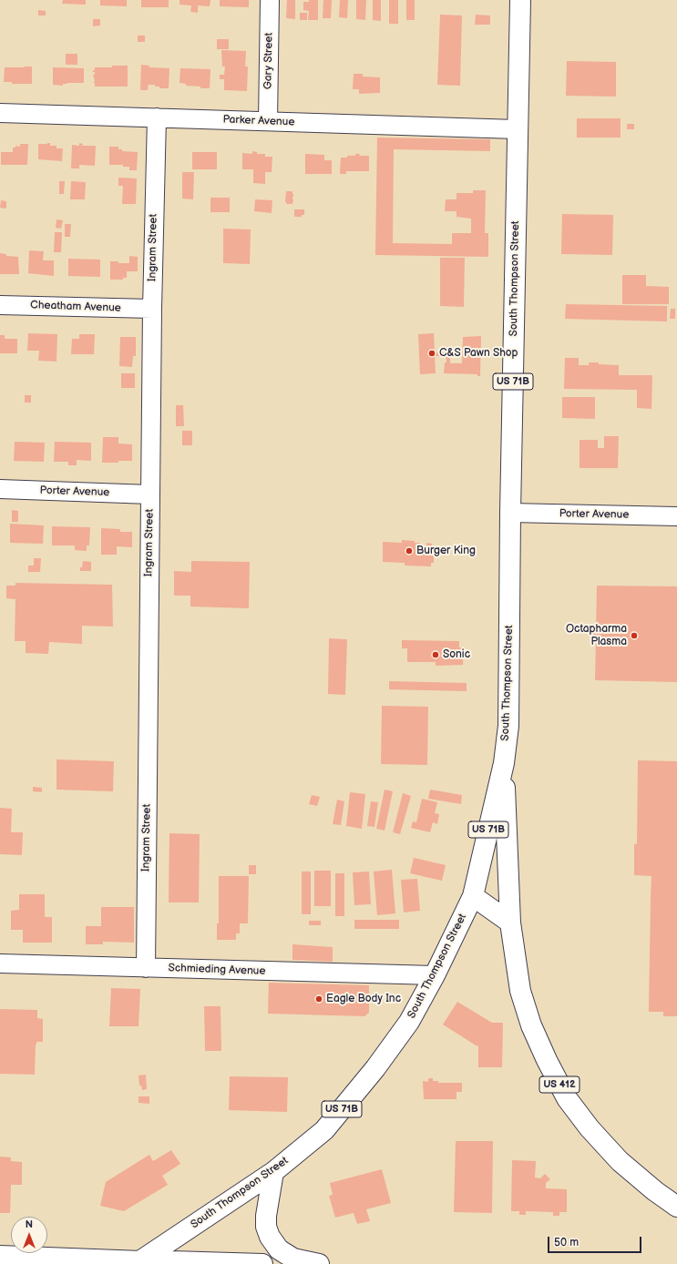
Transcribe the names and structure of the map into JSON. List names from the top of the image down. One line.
{"streets":{"highway":["South Thompson Street","US 71B","US 412"],"street":["Gary Street","Parker Avenue","Ingram Street","Cheatham Avenue","Porter Avenue","Schmieding Avenue"]},"crossings":[["Gary Street","Parker Avenue"],["Parker Avenue","Ingram Street"],["Parker Avenue","South Thompson Street"],["Ingram Street","Cheatham Avenue"],["Ingram Street","Porter Avenue"],["Ingram Street","Schmieding Avenue"],["South Thompson Street","Porter Avenue"],["South Thompson Street","Schmieding Avenue"],["South Thompson Street","US 412"]],"places":["C&S Pawn Shop","Burger King","Octapharma Plasma","Sonic","Eagle Body Inc"],"scale_bar":"50 m","north":"top"}
